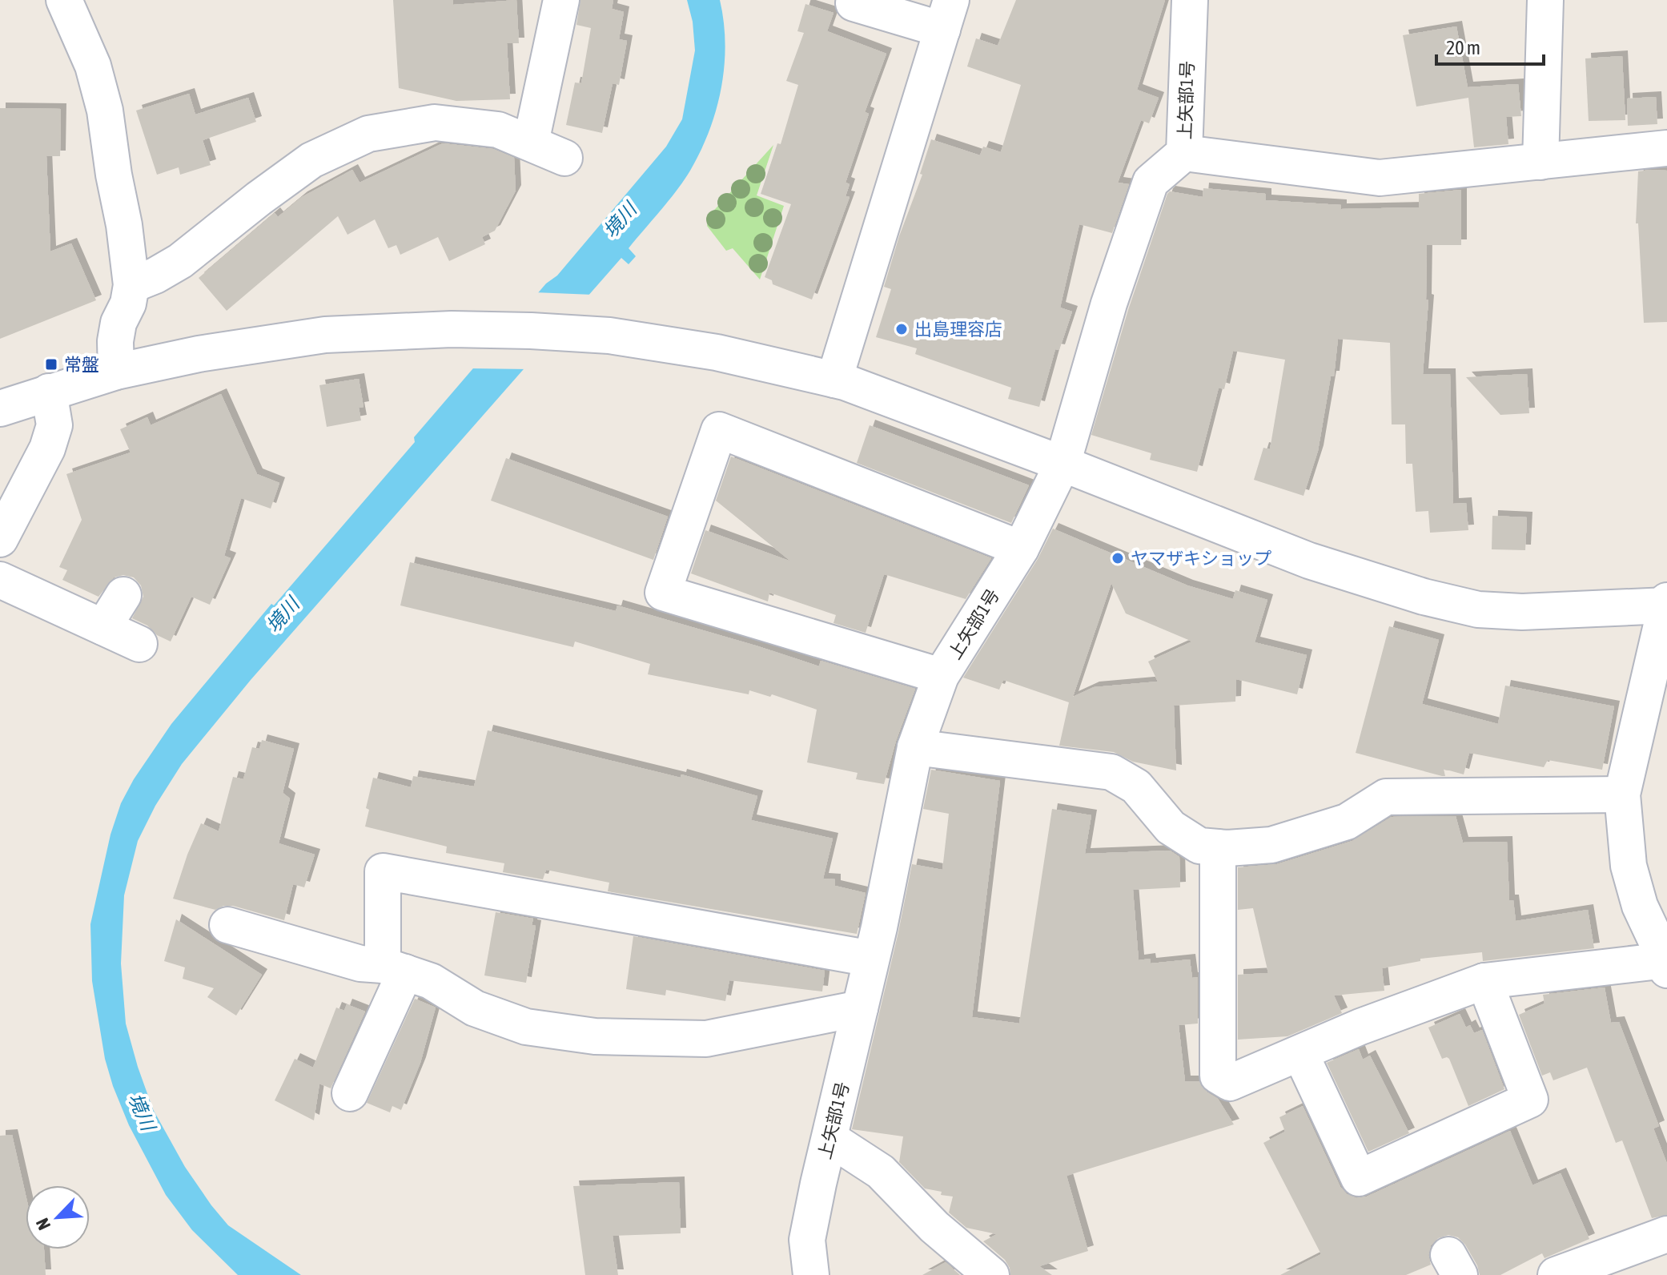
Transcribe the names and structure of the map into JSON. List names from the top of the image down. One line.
{"streets":{"street":["上矢部1号"]},"water":["境川"],"places":{"other":["出島理容店","ヤマザキショップ"],"transit":["常盤"]},"scale_bar":"20 m","north":"bottom left"}
